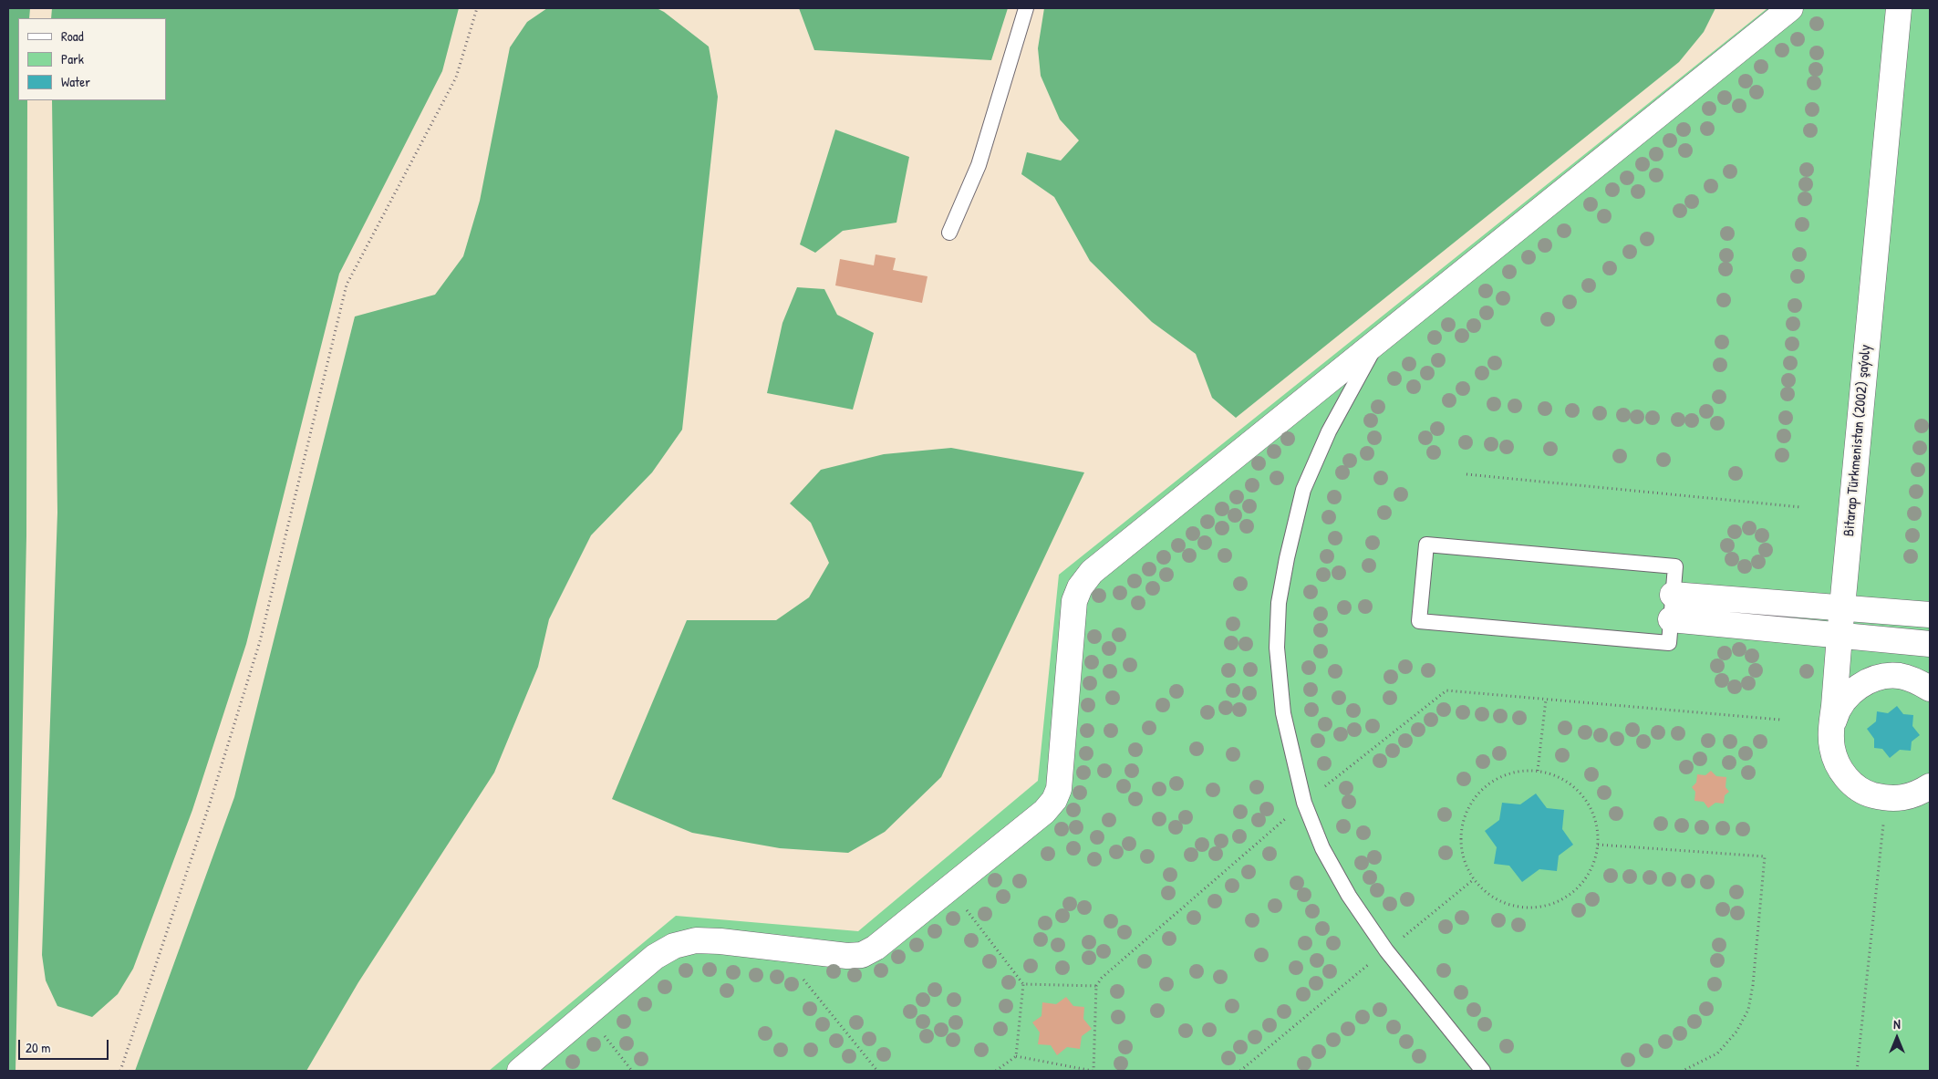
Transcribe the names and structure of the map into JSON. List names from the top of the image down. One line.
{"streets":{"street":["Bitarap Türkmenistan (2002) şaýoly"]},"legend":["Road","Park","Water"],"scale_bar":"20 m","north":"top"}
